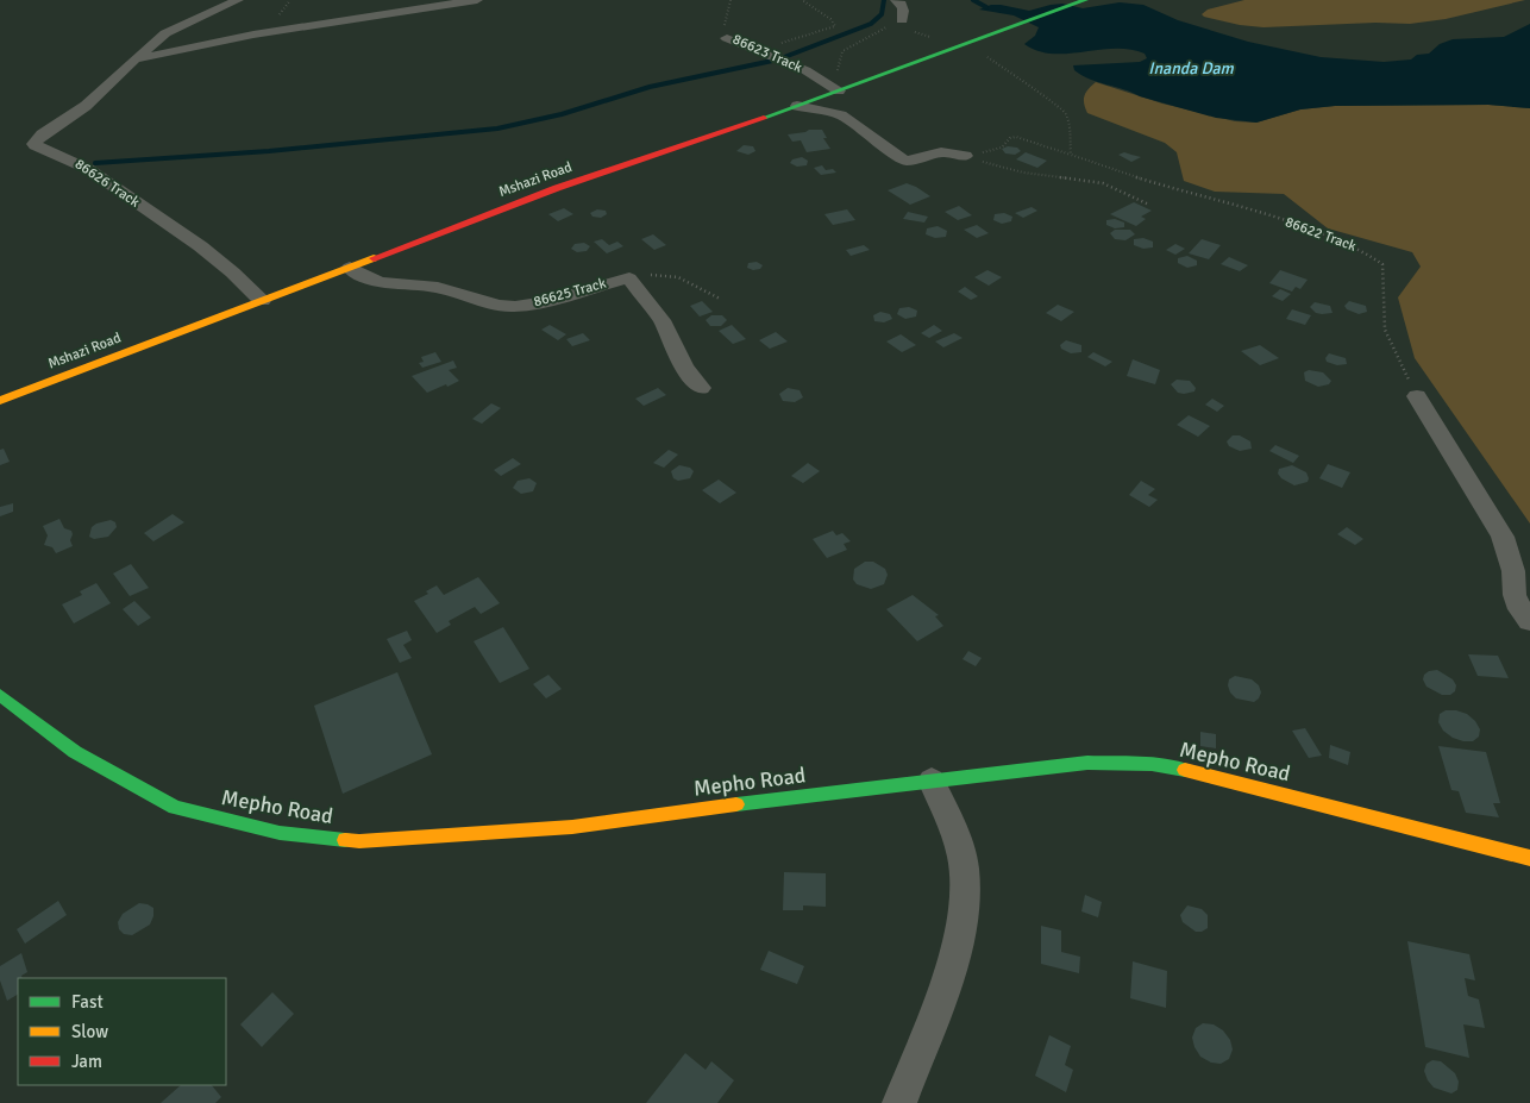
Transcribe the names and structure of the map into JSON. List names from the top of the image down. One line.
{"streets":{"street":["86623 Track","Mshazi Road","86626 Track","86625 Track","Mepho Road"],"path":["86622 Track"]},"crossings":[["86623 Track","Mshazi Road"],["Mshazi Road","86626 Track"],["Mshazi Road","86625 Track"]],"water":["Inanda Dam"],"legend":["Fast","Slow","Jam"]}
